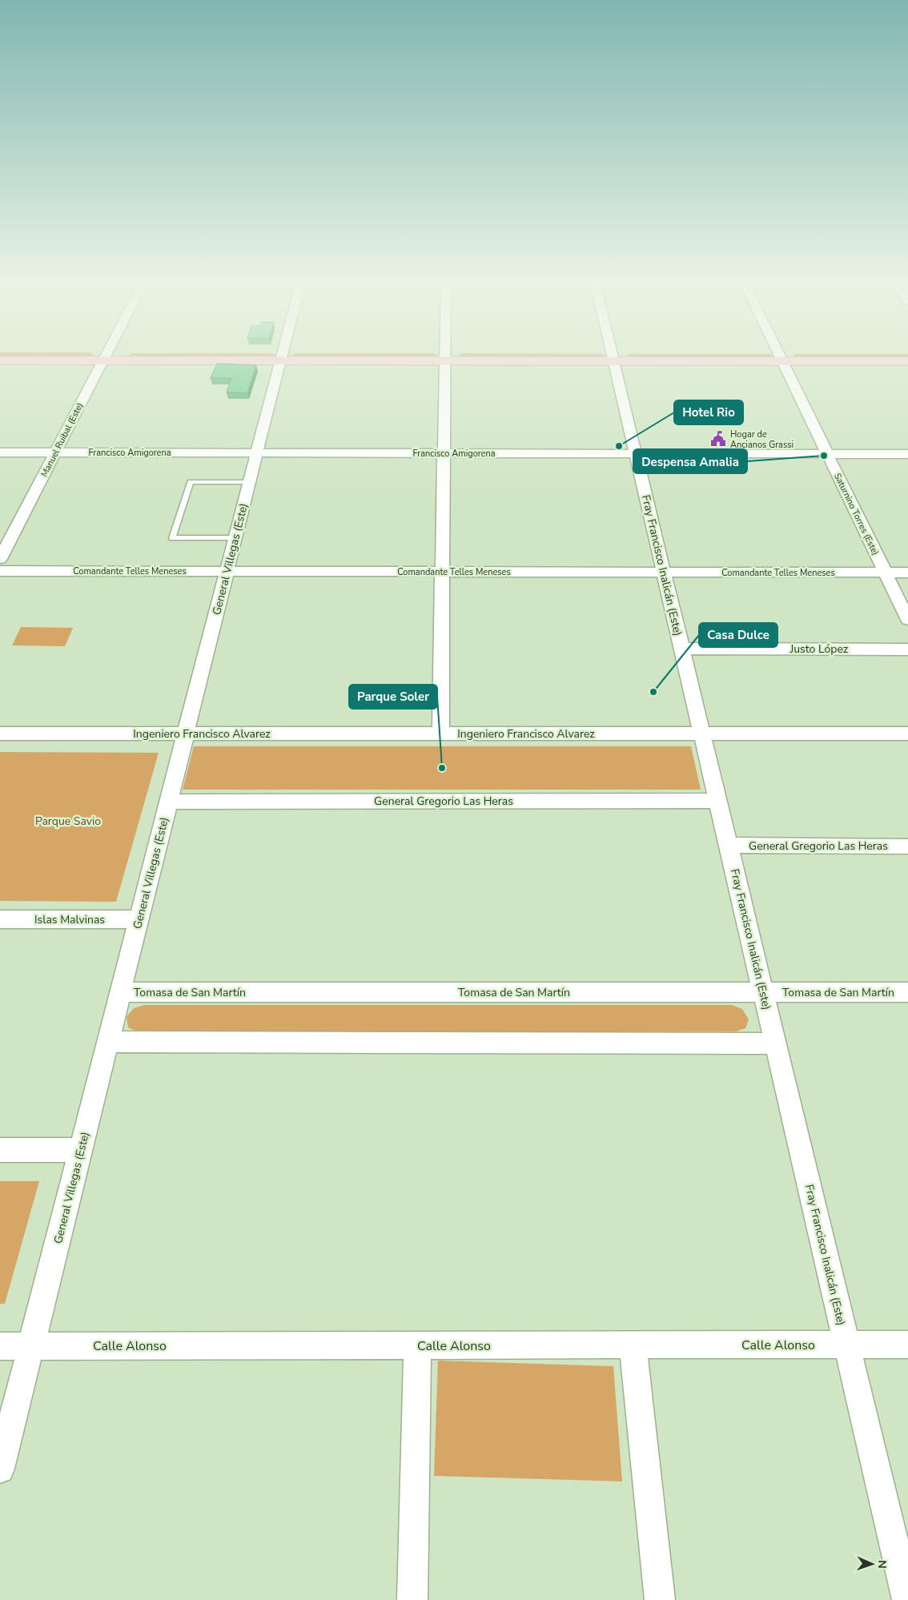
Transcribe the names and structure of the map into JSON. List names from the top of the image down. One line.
{"streets":{"street":["Manuel Ruibal (Este)","Francisco Amigorena","Saturnino Torres (Este)","General Villegas (Este)","Fray Francisco Inalicán (Este)","Comandante Telles Meneses","Justo López","Ingeniero Francisco Alvarez","General Gregorio Las Heras","Islas Malvinas","Tomasa de San Martín","Calle Alonso"]},"crossings":[["Manuel Ruibal (Este)","Francisco Amigorena"],["Francisco Amigorena","Saturnino Torres (Este)"],["Francisco Amigorena","General Villegas (Este)"],["Francisco Amigorena","Fray Francisco Inalicán (Este)"],["Saturnino Torres (Este)","Comandante Telles Meneses"],["General Villegas (Este)","Comandante Telles Meneses"],["General Villegas (Este)","Ingeniero Francisco Alvarez"],["General Villegas (Este)","General Gregorio Las Heras"],["General Villegas (Este)","Islas Malvinas"],["General Villegas (Este)","Tomasa de San Martín"],["General Villegas (Este)","Calle Alonso"],["Fray Francisco Inalicán (Este)","Comandante Telles Meneses"],["Fray Francisco Inalicán (Este)","Justo López"],["Fray Francisco Inalicán (Este)","Ingeniero Francisco Alvarez"],["Fray Francisco Inalicán (Este)","General Gregorio Las Heras"],["Fray Francisco Inalicán (Este)","Tomasa de San Martín"],["Fray Francisco Inalicán (Este)","Calle Alonso"]],"parks":["Parque Savio"],"places":{"public building":["Hogar de Ancianos Grassi"],"other":["Hotel Rio","Despensa Amalia","Casa Dulce","Parque Soler"]},"north":"right"}
